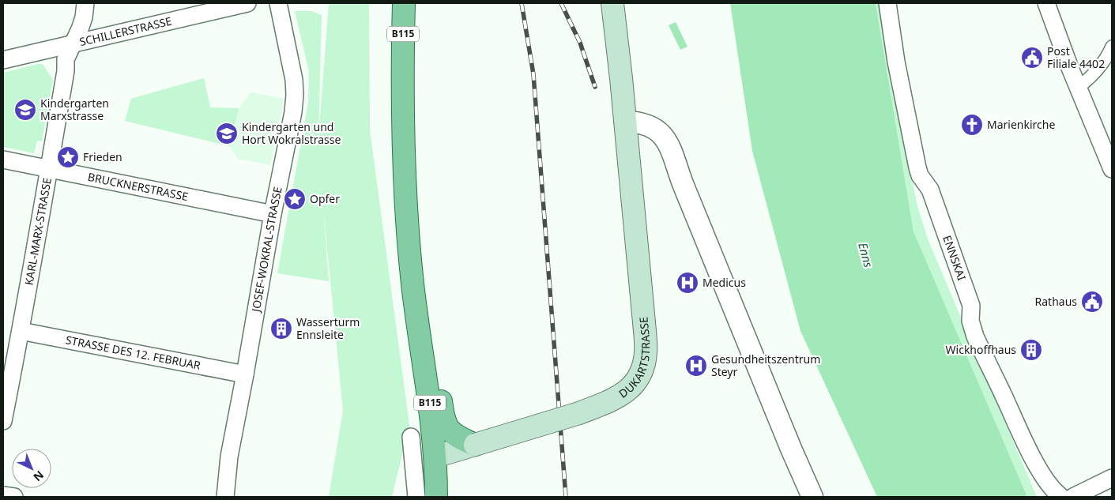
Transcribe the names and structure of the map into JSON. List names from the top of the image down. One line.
{"streets":{"main road":["B115","DUKARTSTRASSE"],"street":["SCHILLERSTRASSE","BRUCKNERSTRASSE","KARL-MARX-STRASSE","JOSEF-WOKRAL-STRASSE","ENNSKAI","STRASSE DES 12. FEBRUAR"]},"crossings":[["SCHILLERSTRASSE","KARL-MARX-STRASSE"],["B115","DUKARTSTRASSE"],["BRUCKNERSTRASSE","KARL-MARX-STRASSE"],["BRUCKNERSTRASSE","JOSEF-WOKRAL-STRASSE"],["KARL-MARX-STRASSE","STRASSE DES 12. FEBRUAR"],["JOSEF-WOKRAL-STRASSE","STRASSE DES 12. FEBRUAR"]],"water":["Enns"],"places":{"public building":["Post Filiale 4402","Rathaus"],"school or university":["Kindergarten Marxstrasse","Kindergarten und Hort Wokralstrasse"],"church":["Marienkirche"],"place":["Frieden","Opfer"],"hospital":["Medicus","Gesundheitszentrum Steyr"],"building":["Wasserturm Ennsleite","Wickhoffhaus"]},"north":"bottom right"}
